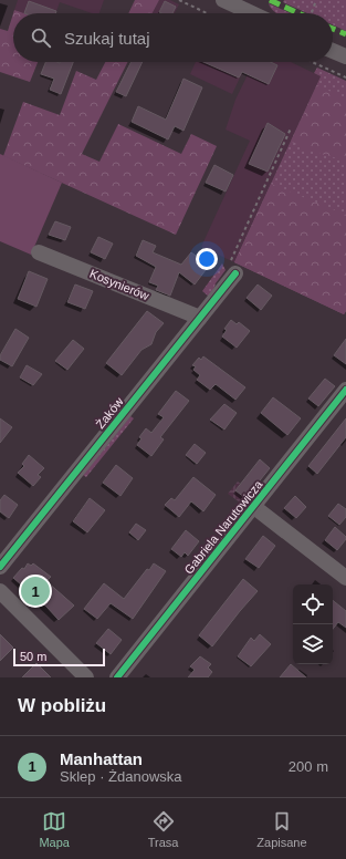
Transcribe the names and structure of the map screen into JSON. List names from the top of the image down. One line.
{"streets":{"street":["Kosynierów","Żaków","Gabriela Narutowicza"]},"crossings":[["Kosynierów","Żaków"]],"scale_bar":"50 m","page":{"search":"Szukaj tutaj","pins":"1","scale":"50 m","heading":"W pobliżu","list":[{"mark":"1","name":"Manhattan","note":"Sklep · Żdanowska","value":"200 m"}],"nav":["Mapa","Trasa","Zapisane"]}}
